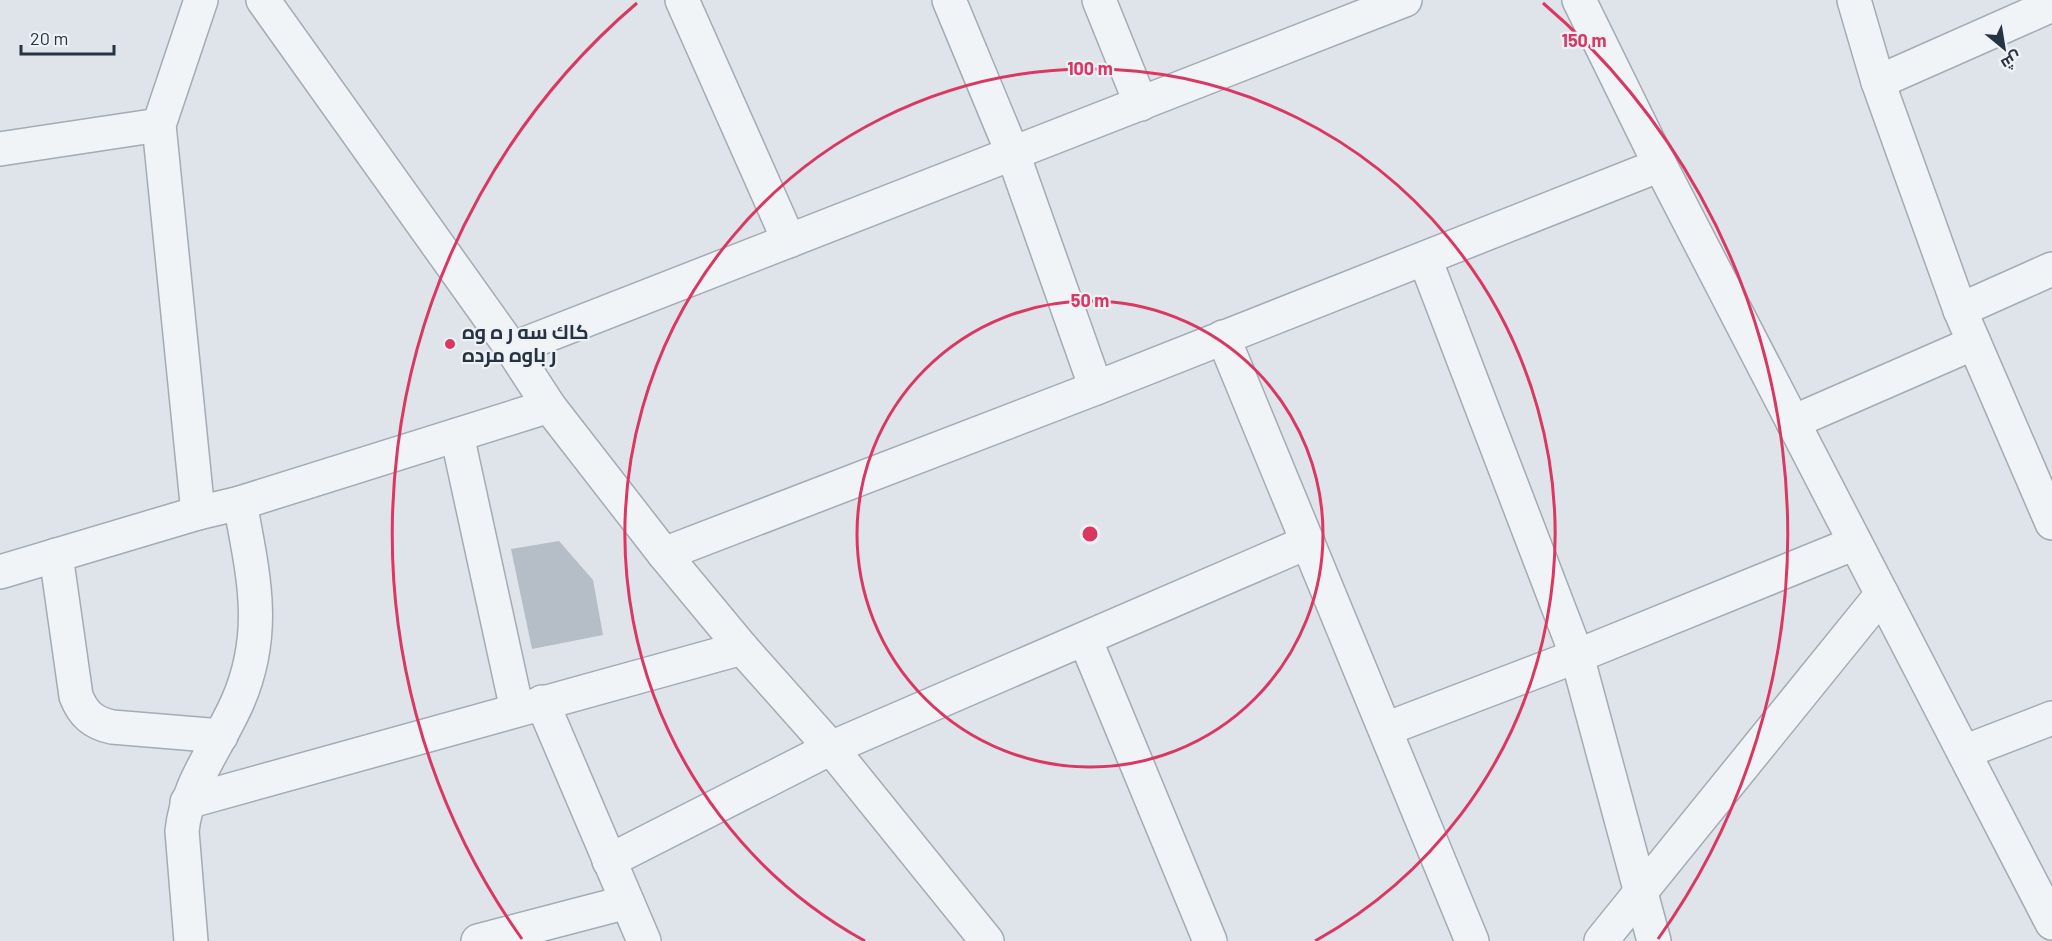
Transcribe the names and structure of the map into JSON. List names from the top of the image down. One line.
{"places":["كاك سه ر ه وه ر باوه مرده"],"scale_bar":"20 m","north":"bottom right","rings":["150 m","100 m","50 m"]}
